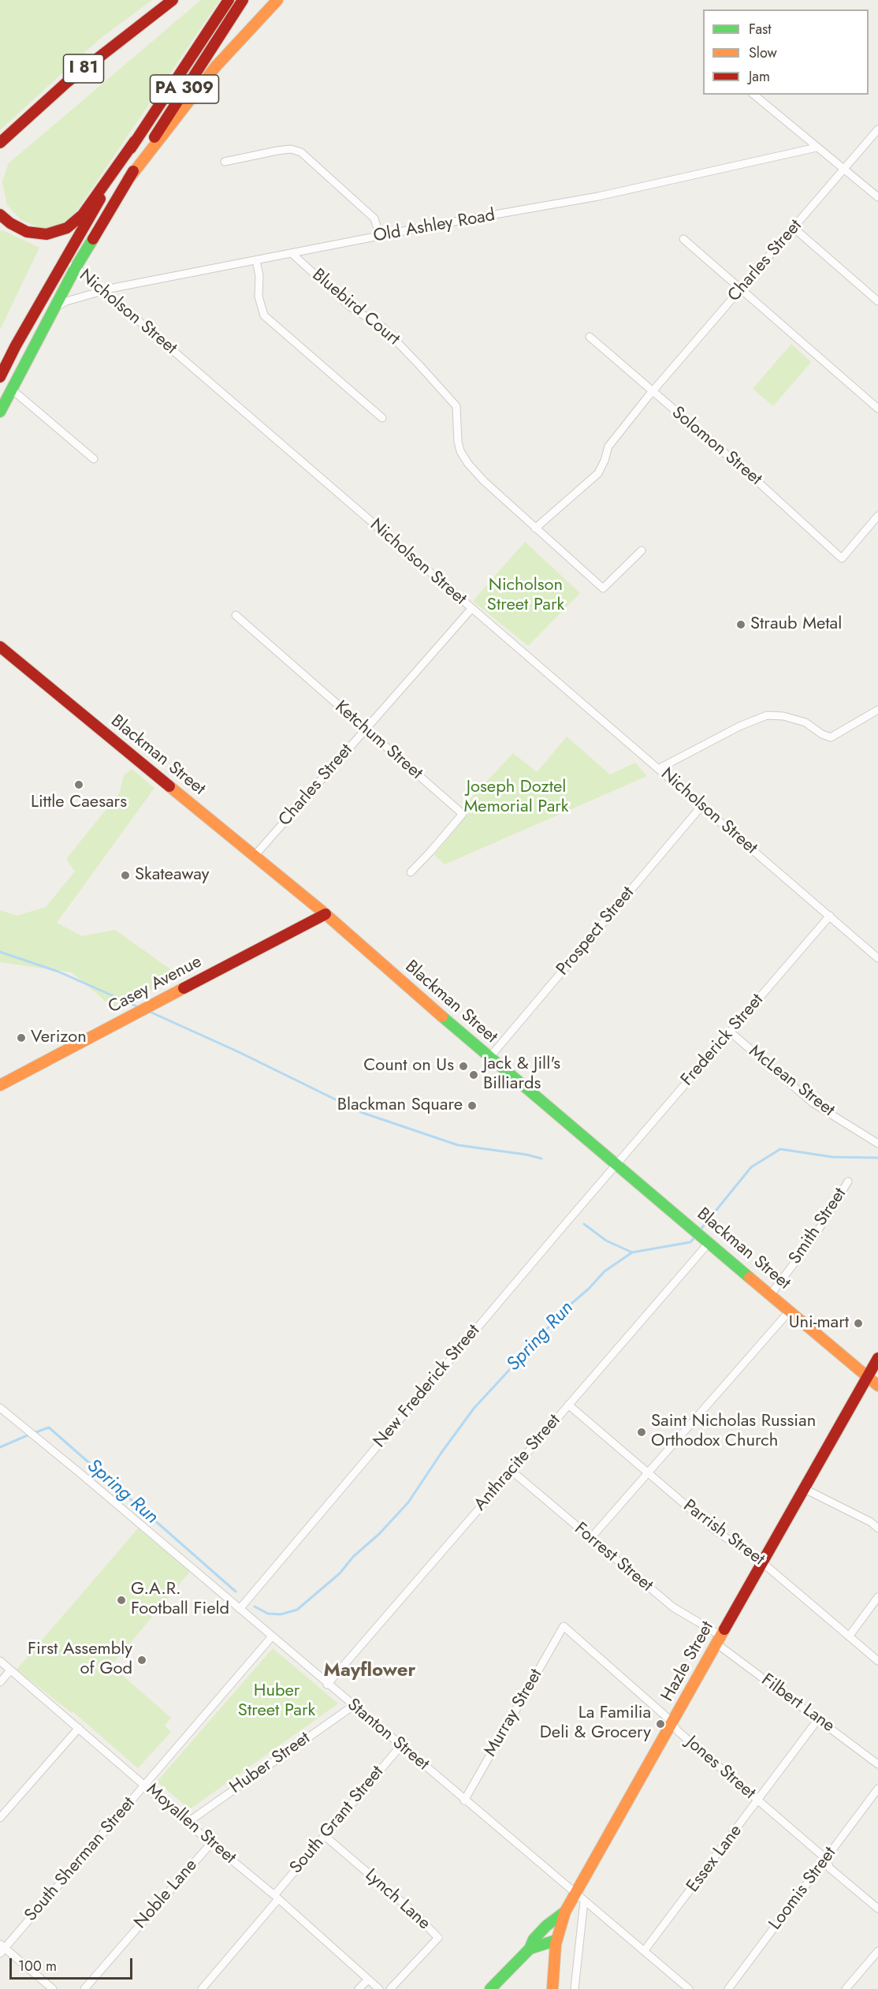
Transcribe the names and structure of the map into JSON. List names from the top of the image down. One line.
{"streets":{"main road":["I 81","PA 309","Blackman Street","Casey Avenue","Hazle Street"],"street":["Old Ashley Road","Charles Street","Bluebird Court","Nicholson Street","Solomon Street","Ketchum Street","Prospect Street","Frederick Street","McLean Street","Smith Street","New Frederick Street","Anthracite Street","Parrish Street","Forrest Street","Filbert Lane","Murray Street","Stanton Street","Huber Street","Jones Street","South Grant Street","Moyallen Street","Essex Lane","South Sherman Street","Loomis Street","Noble Lane","Lynch Lane"]},"crossings":[["PA 309","Old Ashley Road"],["PA 309","Nicholson Street"],["Old Ashley Road","Bluebird Court"],["Old Ashley Road","Nicholson Street"],["Charles Street","Bluebird Court"],["Charles Street","Nicholson Street"],["Charles Street","Solomon Street"],["Charles Street","Ketchum Street"],["Charles Street","Blackman Street"],["Nicholson Street","Prospect Street"],["Nicholson Street","Frederick Street"],["Blackman Street","Prospect Street"],["Blackman Street","Casey Avenue"],["Blackman Street","Frederick Street"],["Blackman Street","Smith Street"],["Blackman Street","New Frederick Street"],["Blackman Street","Anthracite Street"],["Blackman Street","Hazle Street"],["Frederick Street","McLean Street"],["Frederick Street","New Frederick Street"],["New Frederick Street","Stanton Street"],["Anthracite Street","Parrish Street"],["Anthracite Street","Forrest Street"],["Anthracite Street","Stanton Street"],["Parrish Street","Hazle Street"],["Forrest Street","Hazle Street"],["Forrest Street","Filbert Lane"],["Hazle Street","Filbert Lane"],["Hazle Street","Stanton Street"],["Hazle Street","Jones Street"],["Filbert Lane","Essex Lane"],["Murray Street","Stanton Street"],["Murray Street","Jones Street"],["Stanton Street","Huber Street"],["Stanton Street","South Grant Street"],["Stanton Street","Essex Lane"],["Stanton Street","South Sherman Street"],["Huber Street","Moyallen Street"],["Jones Street","Essex Lane"],["Jones Street","Loomis Street"],["South Grant Street","Moyallen Street"],["South Grant Street","Lynch Lane"],["Moyallen Street","South Sherman Street"],["Moyallen Street","Noble Lane"]],"districts":["Mayflower"],"water":["Spring Run"],"parks":["Nicholson Street Park","Joseph Doztel Memorial Park","Huber Street Park"],"places":["Straub Metal","Little Caesars","Skateaway","Verizon","Count on Us","Jack & Jill's Billiards","Blackman Square","Uni-mart","Saint Nicholas Russian Orthodox Church","G.A.R. Football Field","First Assembly of God","La Familia Deli & Grocery"],"legend":["Fast","Slow","Jam"],"scale_bar":"100 m"}
